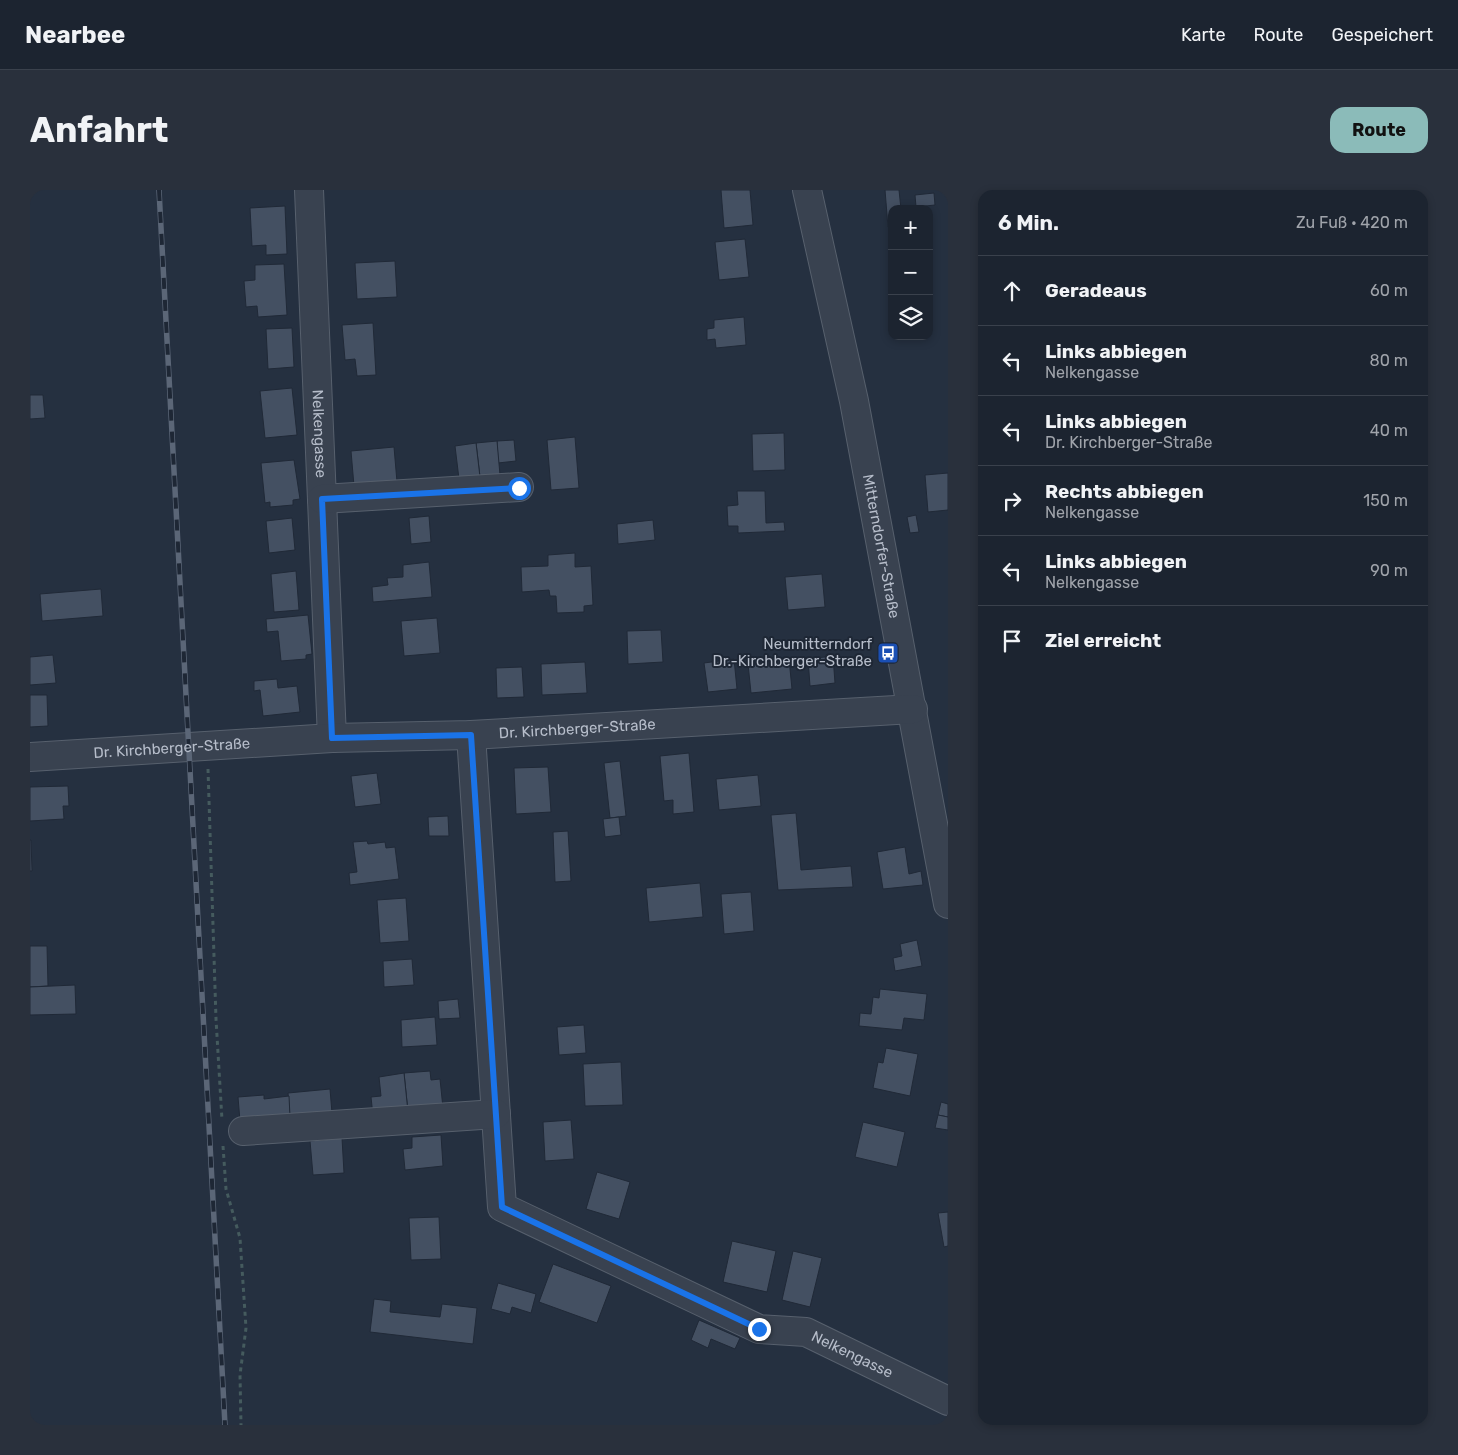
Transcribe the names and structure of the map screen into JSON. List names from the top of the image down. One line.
{"streets":{"street":["Nelkengasse","Mitterndorfer-Straße","Dr. Kirchberger-Straße"]},"crossings":[["Nelkengasse","Dr. Kirchberger-Straße"],["Mitterndorfer-Straße","Dr. Kirchberger-Straße"]],"places":{"bus stop":["Neumitterndorf Dr.-Kirchberger-Straße"]},"page":{"header":"Nearbee","nav":["Karte","Route","Gespeichert"],"buttons":"Route","title":"Anfahrt","heading":["6 Min.","Zu Fuß · 420 m"],"map_buttons":["+","−"],"list":[["Geradeaus","60 m"],["Links abbiegen","Nelkengasse","80 m"],["Links abbiegen","Dr. Kirchberger-Straße","40 m"],["Rechts abbiegen","Nelkengasse","150 m"],["Links abbiegen","Nelkengasse","90 m"],"Ziel erreicht"]}}
